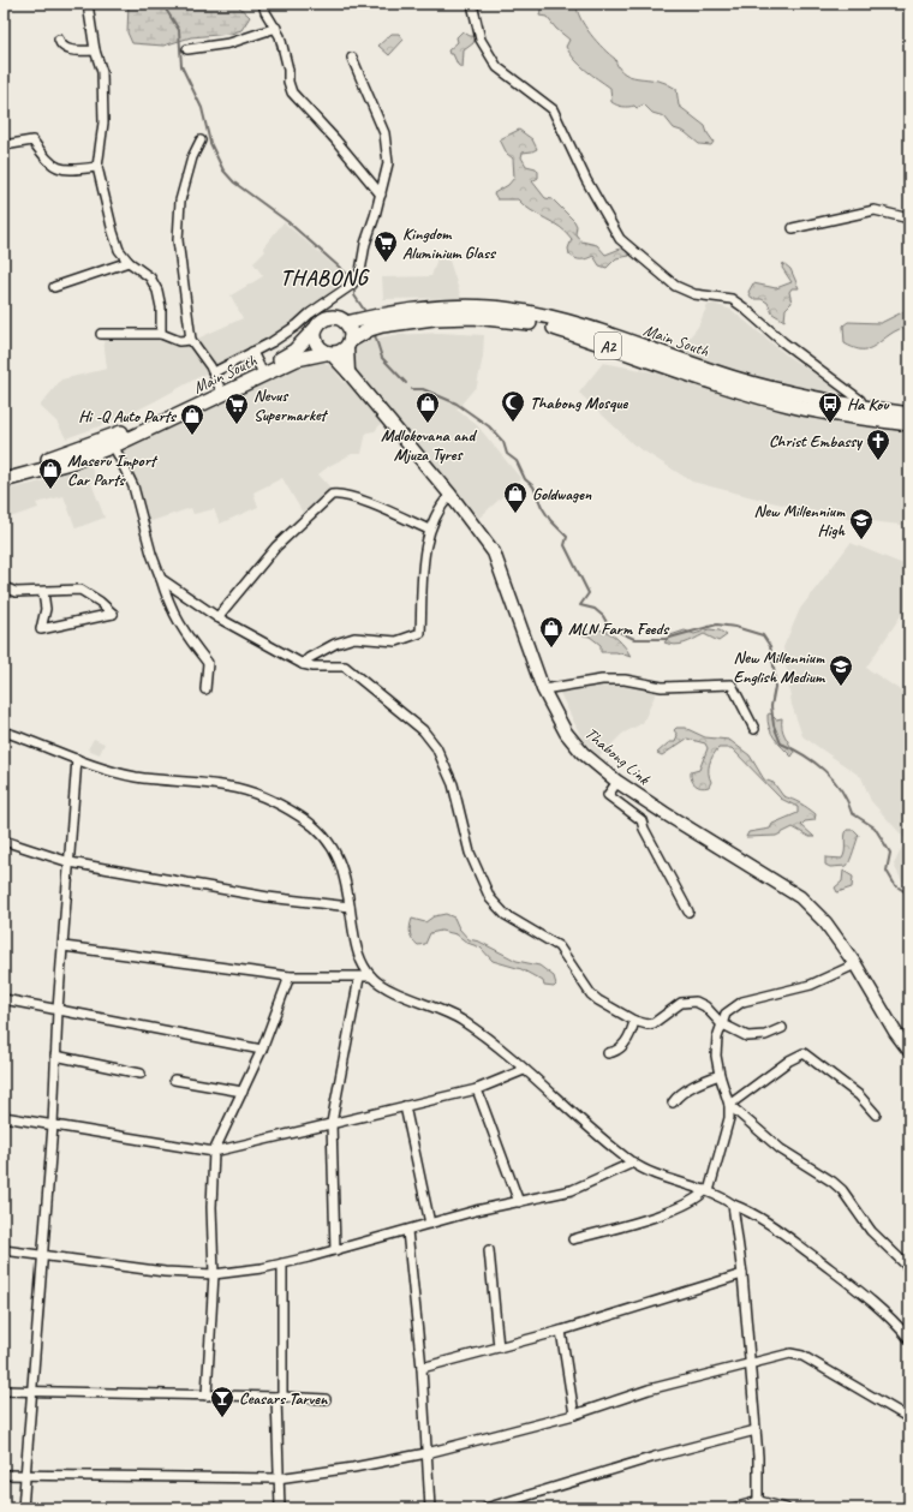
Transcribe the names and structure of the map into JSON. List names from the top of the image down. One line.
{"streets":{"main road":["Main South","A2","Thabong Link"]},"crossings":[["Main South","Thabong Link"]],"districts":["THABONG"],"places":{"supermarket":["Kingdom Aluminium Glass","Nevus Supermarket"],"mosque":["Thabong Mosque"],"shop":["Mdlokovana and Mjuza Tyres","Hi -Q Auto Parts","Maseru Import Car Parts","Goldwagen","MLN Farm Feeds"],"bus stop":["Ha Kou"],"church":["Christ Embassy"],"school or university":["New Millennium High","New Millennium English Medium"],"bar":["Ceasars Tarven"]}}
